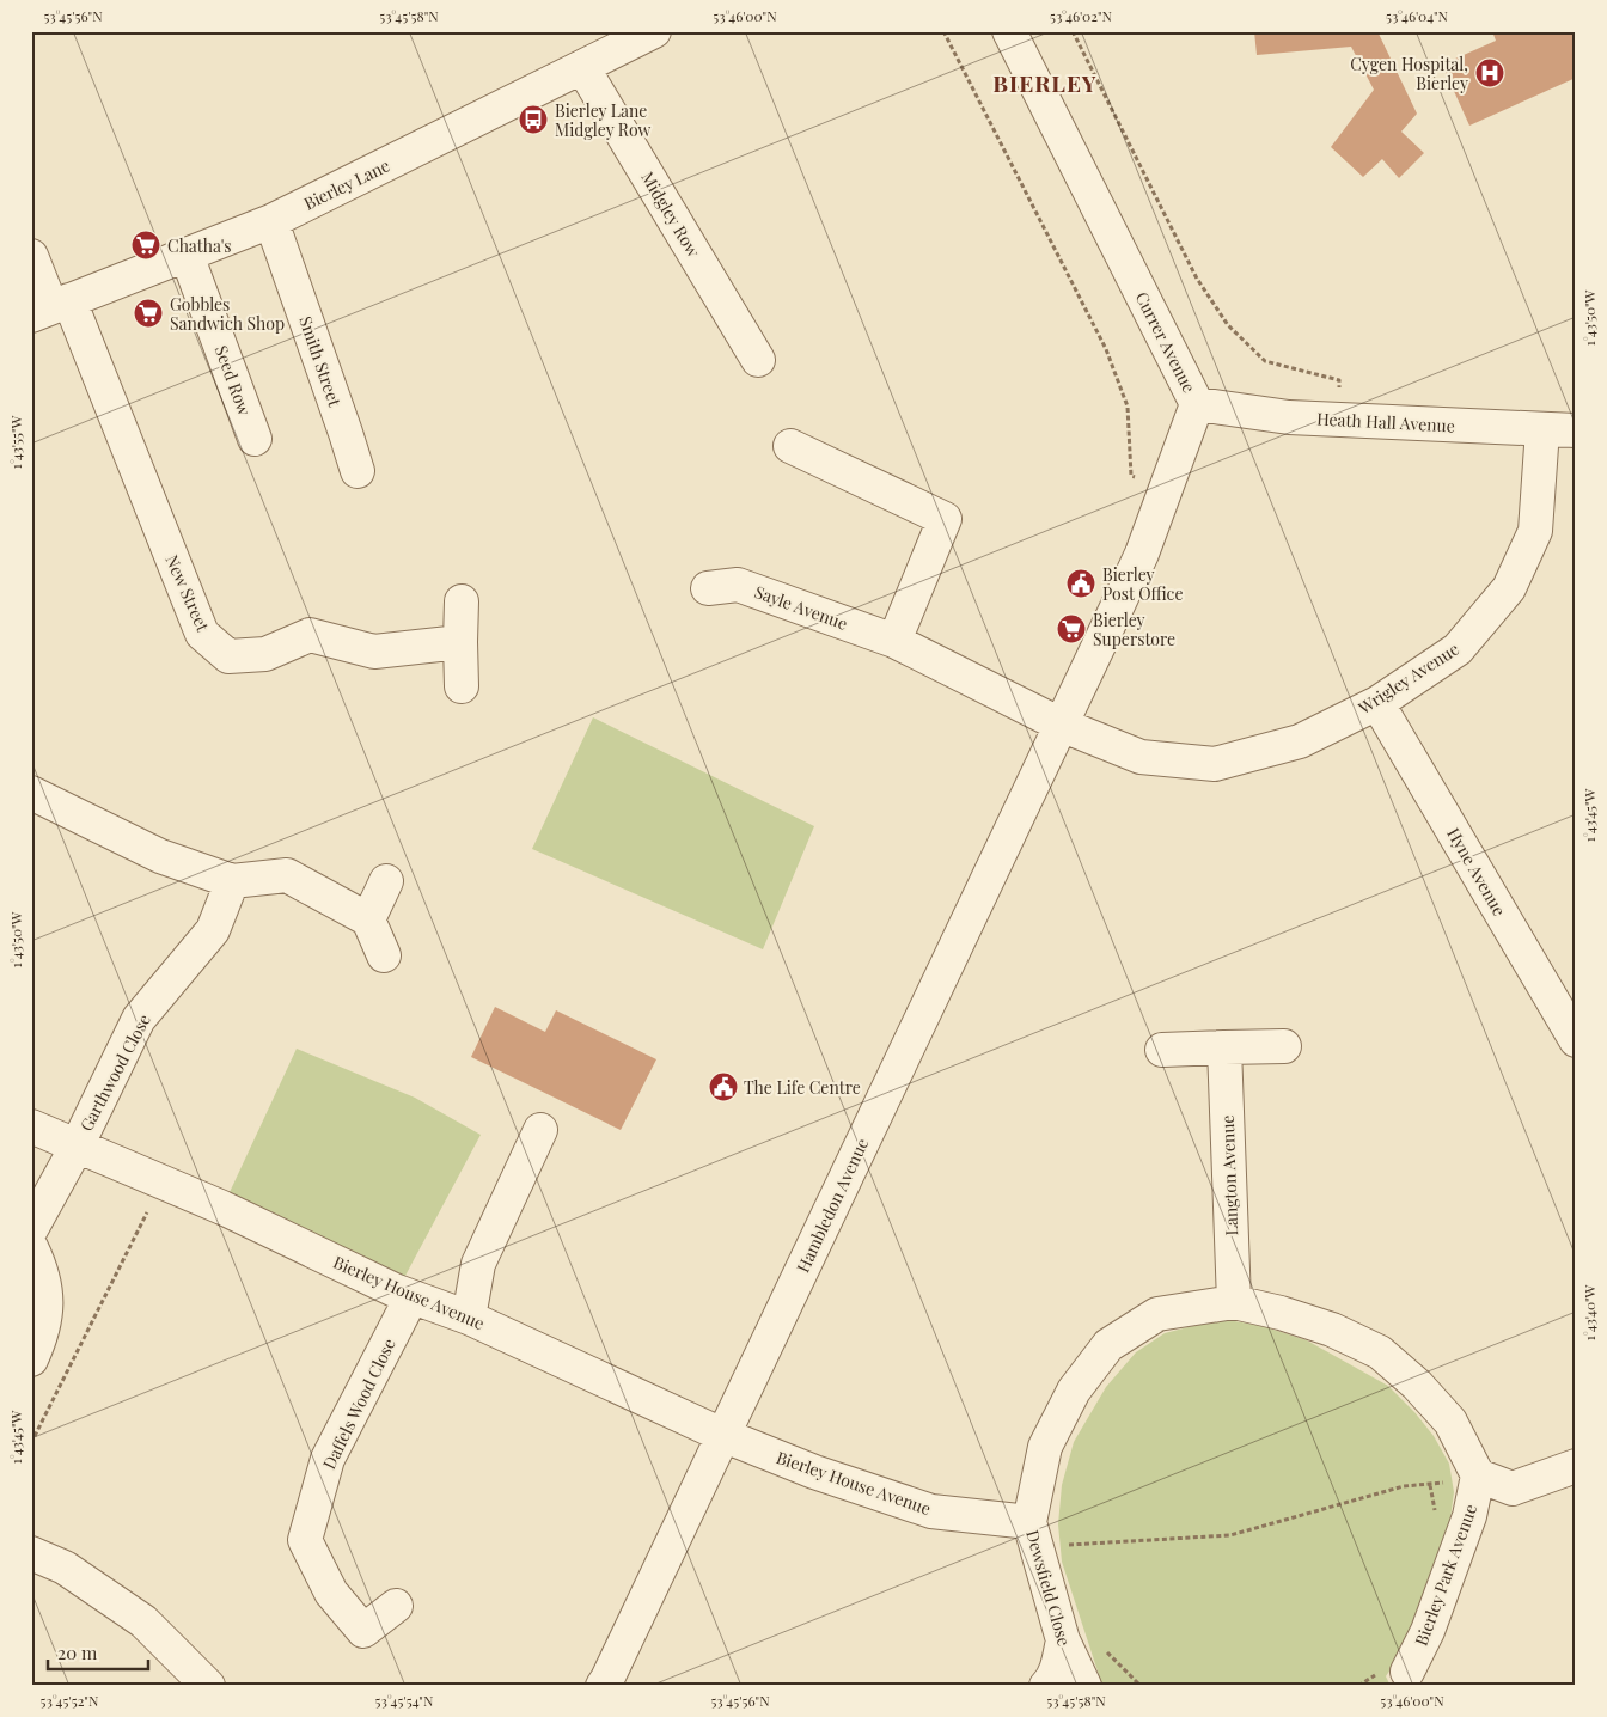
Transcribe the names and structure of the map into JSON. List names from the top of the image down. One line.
{"streets":{"street":["Bierley Lane","Midgley Row","Currer Avenue","Smith Street","Seed Row","Heath Hall Avenue","New Street","Sayle Avenue","Wrigley Avenue","Hyne Avenue","Garthwood Close","Langton Avenue","Hambledon Avenue","Bierley House Avenue","Daffels Wood Close","Bierley Park Avenue","Dewsfield Close"]},"crossings":[["Bierley Lane","Midgley Row"],["Bierley Lane","Smith Street"],["Bierley Lane","Seed Row"],["Bierley Lane","New Street"],["Currer Avenue","Heath Hall Avenue"],["Currer Avenue","Sayle Avenue"],["Currer Avenue","Wrigley Avenue"],["Currer Avenue","Hambledon Avenue"],["Heath Hall Avenue","Wrigley Avenue"],["Sayle Avenue","Wrigley Avenue"],["Sayle Avenue","Hambledon Avenue"],["Wrigley Avenue","Hyne Avenue"],["Wrigley Avenue","Hambledon Avenue"],["Garthwood Close","Bierley House Avenue"],["Hambledon Avenue","Bierley House Avenue"],["Bierley House Avenue","Daffels Wood Close"],["Bierley House Avenue","Dewsfield Close"]],"districts":["BIERLEY"],"places":{"hospital":["Cygen Hospital, Bierley"],"bus stop":["Bierley Lane Midgley Row"],"supermarket":["Chatha's","Gobbles Sandwich Shop","Bierley Superstore"],"public building":["Bierley Post Office","The Life Centre"]},"scale_bar":"20 m","coordinates":["53°45'56\"N","53°45'58\"N","53°46'00\"N","53°46'02\"N","53°46'04\"N","1°43'50\"W","1°43'55\"W","1°43'45\"W","1°43'40\"W","53°45'52\"N","53°45'54\"N"]}
